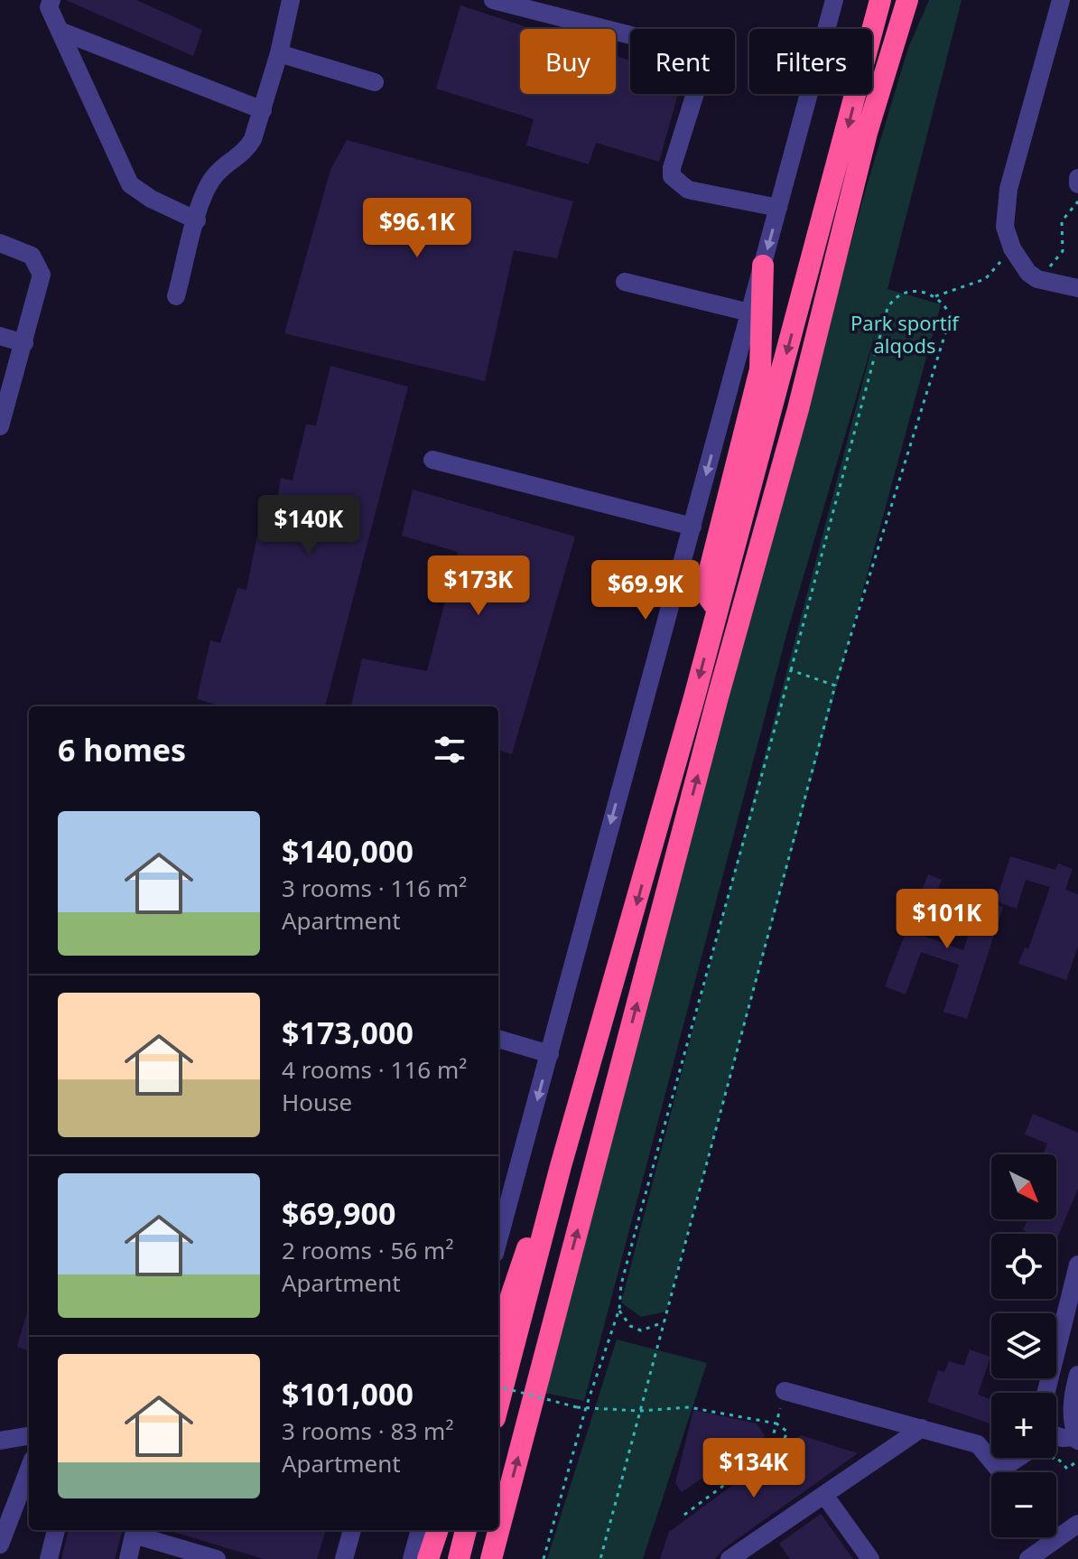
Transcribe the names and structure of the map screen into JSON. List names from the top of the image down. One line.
{"parks":["Park sportif alqods"],"north":"bottom right","page":{"chip":["Buy","Rent","Filters"],"price":["$96.1K","$140K","$173K","$69.9K","$101K","$134K"],"heading":"6 homes","list":[{"name":"$140,000","note":"3 rooms · 116 m² · Apartment"},{"name":"$173,000","note":"4 rooms · 116 m² · House"},{"name":"$69,900","note":"2 rooms · 56 m² · Apartment"},{"name":"$101,000","note":"3 rooms · 83 m² · Apartment"}],"map_buttons":["+","−"]}}
